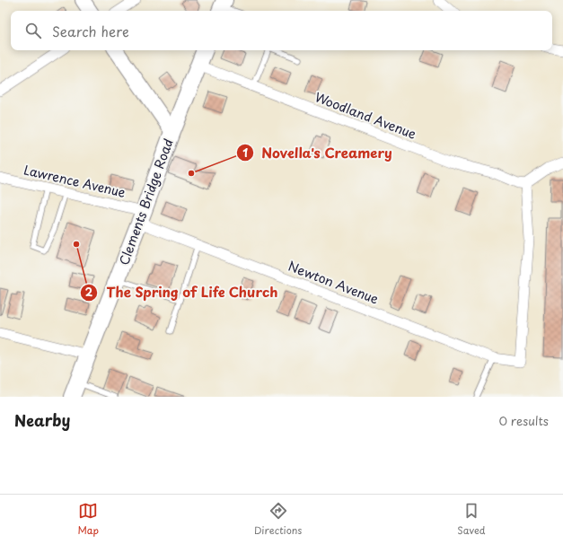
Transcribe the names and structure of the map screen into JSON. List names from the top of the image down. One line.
{"streets":{"main road":["Clements Bridge Road"],"street":["Woodland Avenue","Lawrence Avenue","Newton Avenue"]},"crossings":[["Woodland Avenue","Clements Bridge Road"],["Woodland Avenue","Newton Avenue"],["Lawrence Avenue","Clements Bridge Road"],["Lawrence Avenue","Newton Avenue"],["Clements Bridge Road","Newton Avenue"]],"places":["Novella's Creamery","The Spring of Life Church"],"page":{"search":"Search here","heading":["Nearby","0 results"],"nav":["Map","Directions","Saved"]}}
